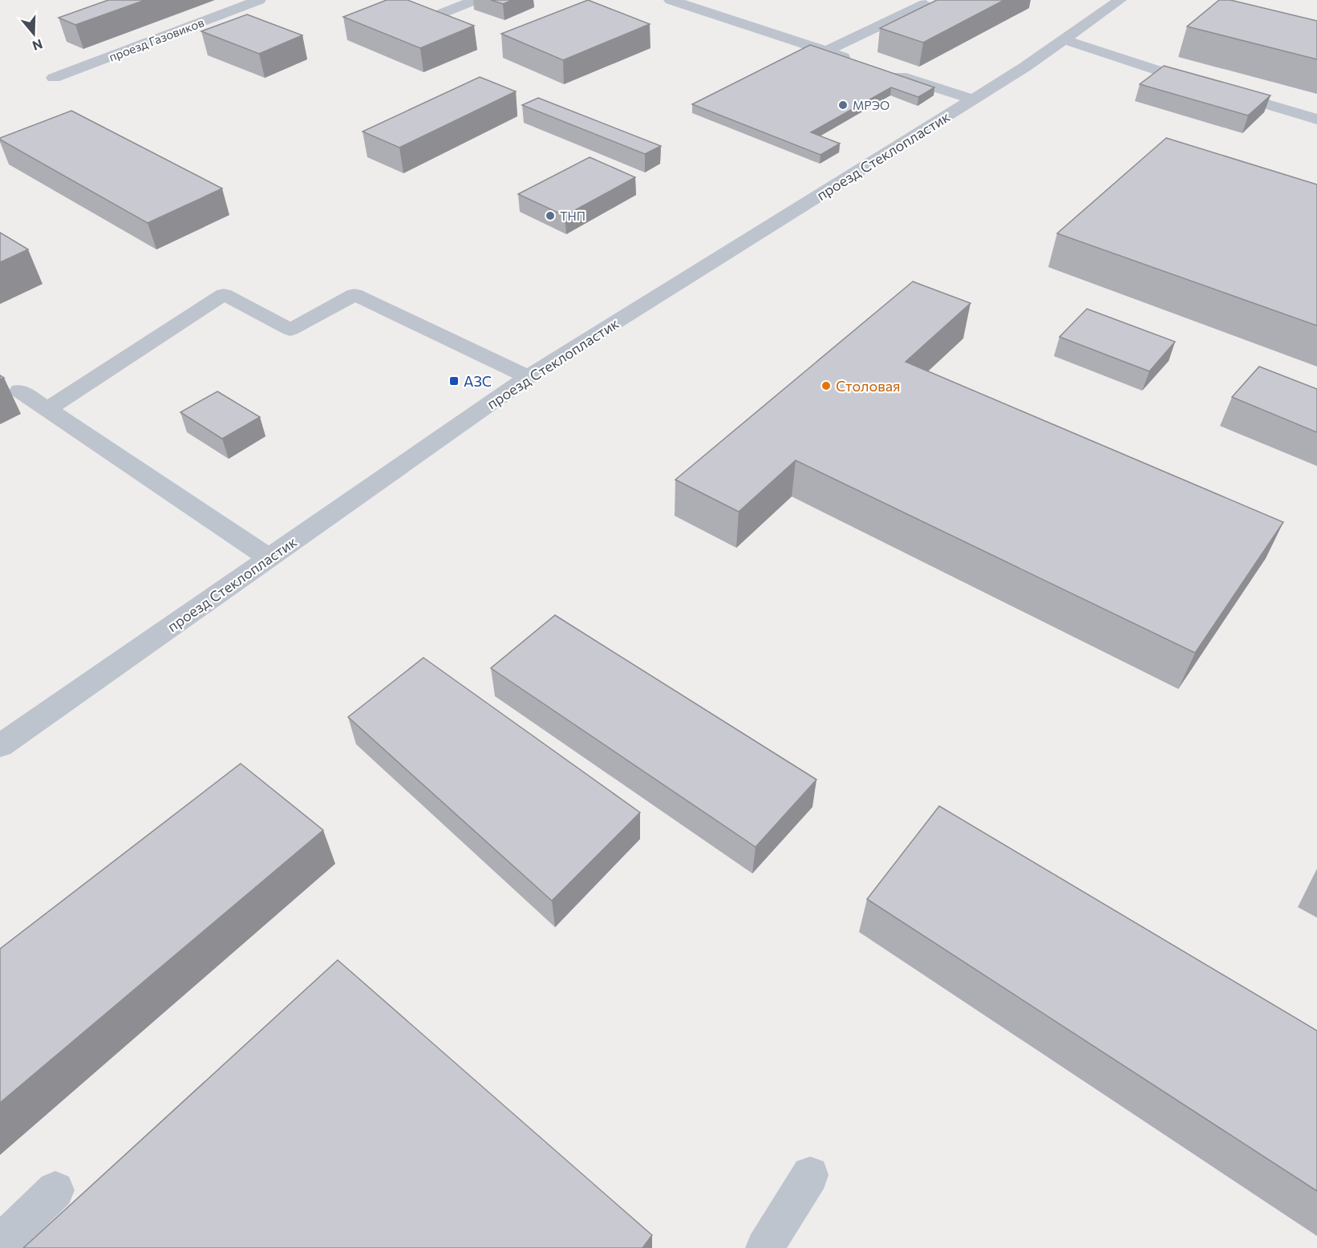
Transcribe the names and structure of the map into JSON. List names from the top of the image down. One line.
{"streets":{"street":["проезд Газовиков","проезд Стеклопластик"]},"places":{"other":["МРЭО","ТНП","Столовая"],"transit":["АЗС"]},"north":"bottom"}
